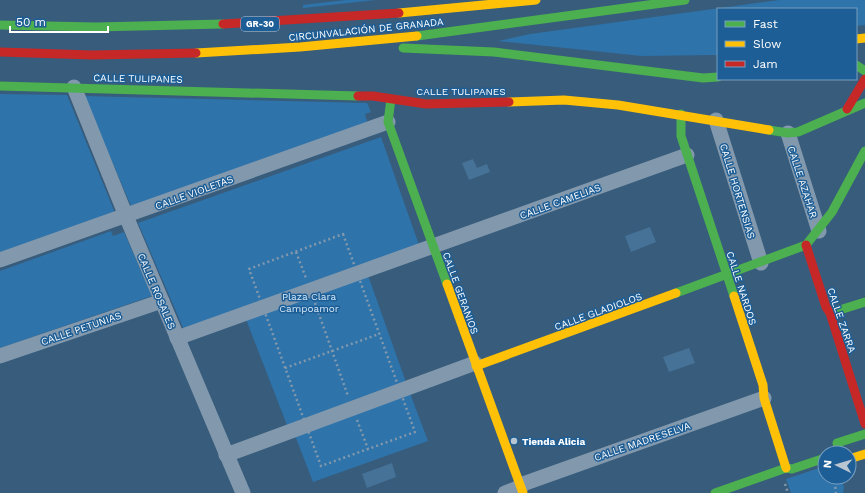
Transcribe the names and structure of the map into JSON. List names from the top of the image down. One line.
{"streets":{"main road":["GR-30","CIRCUNVALACIÓN DE GRANADA","CALLE TULIPANES","CALLE NARDOS","CALLE GERANIOS","CALLE GLADIOLOS","CALLE ZARRA"],"street":["CALLE AZAHAR","CALLE HORTENSIAS","CALLE VIOLETAS","CALLE CAMELIAS","CALLE ROSALES","CALLE PETUNIAS","CALLE MADRESELVA"]},"crossings":[["CALLE TULIPANES","CALLE AZAHAR"],["CALLE TULIPANES","CALLE HORTENSIAS"],["CALLE TULIPANES","CALLE NARDOS"],["CALLE TULIPANES","CALLE ROSALES"],["CALLE TULIPANES","CALLE GERANIOS"],["CALLE HORTENSIAS","CALLE GLADIOLOS"],["CALLE VIOLETAS","CALLE ROSALES"],["CALLE VIOLETAS","CALLE GERANIOS"],["CALLE CAMELIAS","CALLE NARDOS"],["CALLE CAMELIAS","CALLE GERANIOS"],["CALLE NARDOS","CALLE GLADIOLOS"],["CALLE NARDOS","CALLE MADRESELVA"],["CALLE ROSALES","CALLE PETUNIAS"],["CALLE GERANIOS","CALLE GLADIOLOS"],["CALLE GERANIOS","CALLE MADRESELVA"],["CALLE GLADIOLOS","CALLE ZARRA"]],"parks":["Plaza Clara Campoamor"],"places":["Tienda Alicia"],"legend":["Fast","Slow","Jam"],"scale_bar":"50 m","north":"left"}
